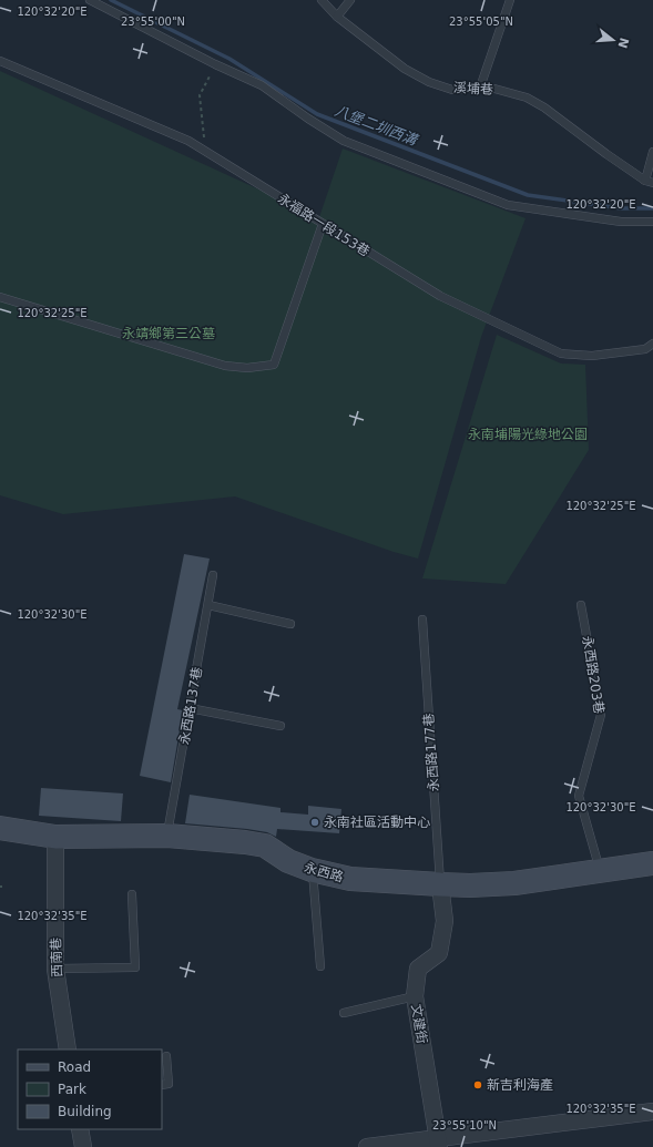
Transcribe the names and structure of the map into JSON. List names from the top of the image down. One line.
{"streets":{"street":["永西路","西南巷","文建街"],"lane":["溪埔巷","永福路一段153巷","永西路203巷","永西路137巷","永西路177巷"]},"crossings":[["永西路203巷","永西路"],["永西路137巷","永西路"],["永西路177巷","永西路"],["永西路177巷","文建街"],["永西路","西南巷"],["永西路","文建街"]],"water":["八堡二圳西溝"],"parks":["永靖鄉第三公墓","永南埔陽光綠地公園"],"places":["永南社區活動中心","新吉利海產"],"legend":["Road","Park","Building"],"north":"right","coordinates":["120°32'20\"E","23°55'00\"N","23°55'05\"N","120°32'25\"E","120°32'30\"E","120°32'35\"E","23°55'10\"N"]}
